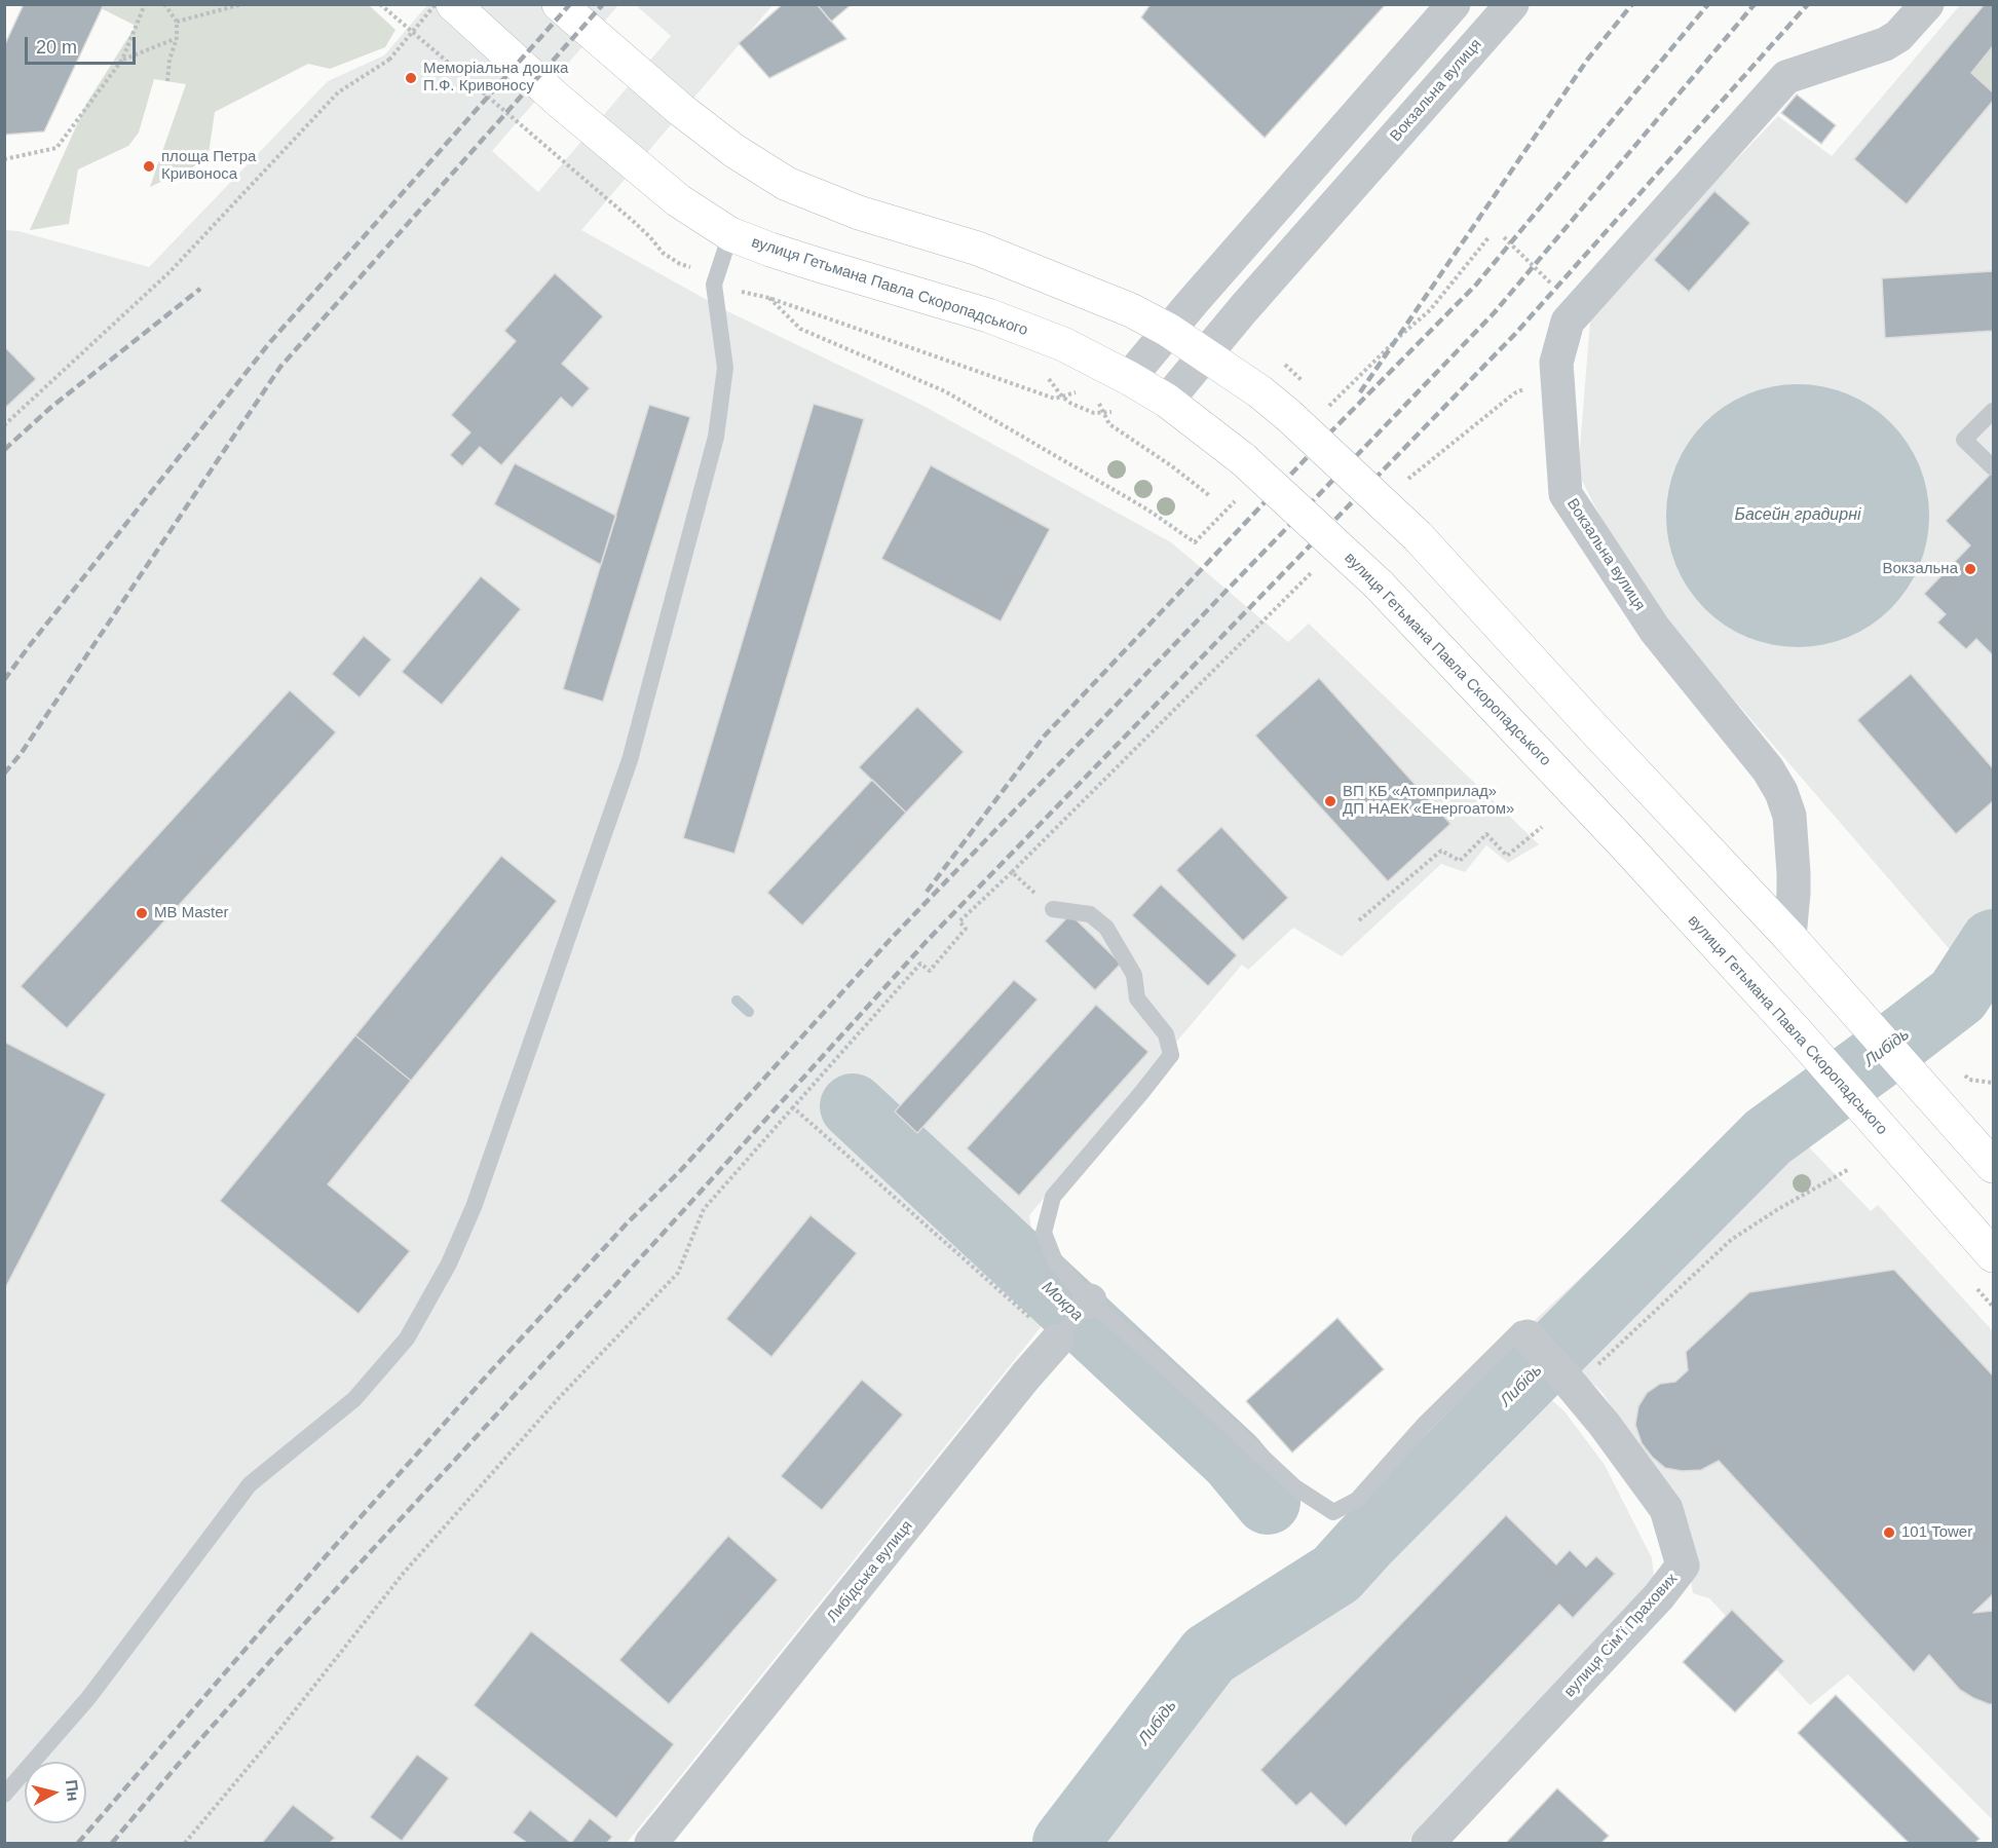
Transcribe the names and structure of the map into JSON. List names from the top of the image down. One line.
{"streets":{"main road":["вулиця Гетьмана Павла Скоропадського"],"street":["Вокзальна вулиця","Либідська вулиця","вулиця Сімʼї Прахових"]},"crossings":[["Вокзальна вулиця","вулиця Гетьмана Павла Скоропадського"]],"water":["Басейн градирні","Либідь","Мокра"],"places":["Меморіальна дошка П.Ф. Кривоносу","площа Петра Кривоноса","Вокзальна","ВП КБ «Атомприлад» ДП НАЕК «Енергоатом»","MB Master","101 Tower"],"scale_bar":"20 m","north":"right"}
